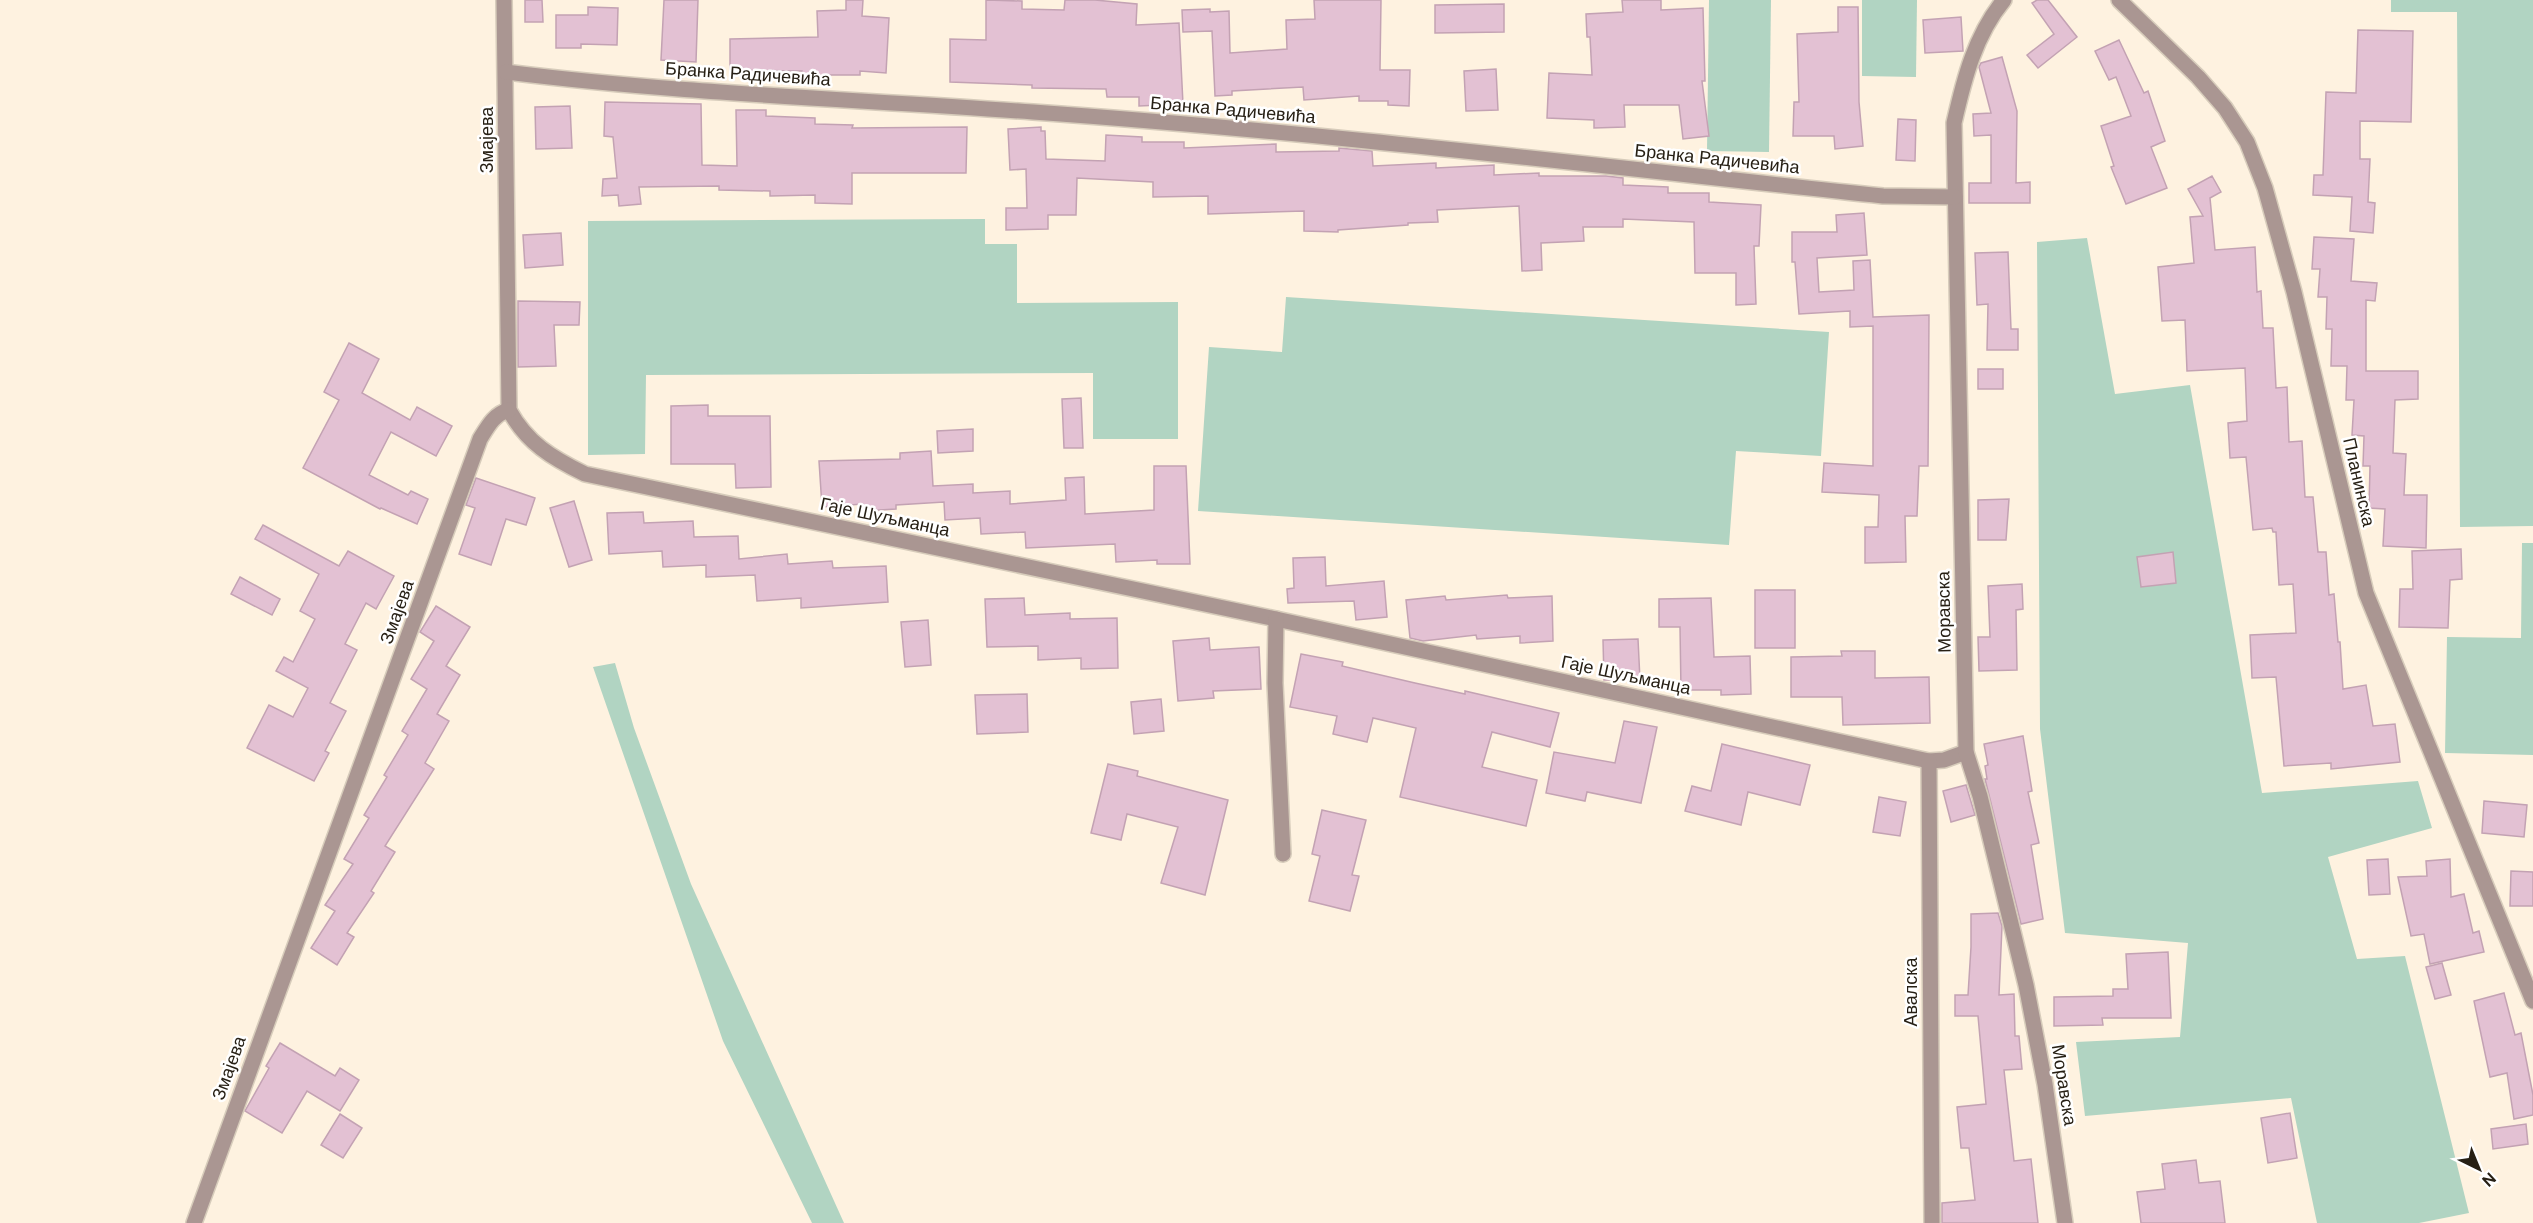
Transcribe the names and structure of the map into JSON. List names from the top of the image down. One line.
{"streets":{"street":["Бранка Радичевића","Змајева","Планинска","Гаје Шуљманца","Моравска","Авалска"]},"crossings":[["Бранка Радичевића","Змајева"],["Бранка Радичевића","Моравска"],["Змајева","Гаје Шуљманца"],["Гаје Шуљманца","Моравска"],["Гаје Шуљманца","Авалска"]],"north":"bottom right"}
